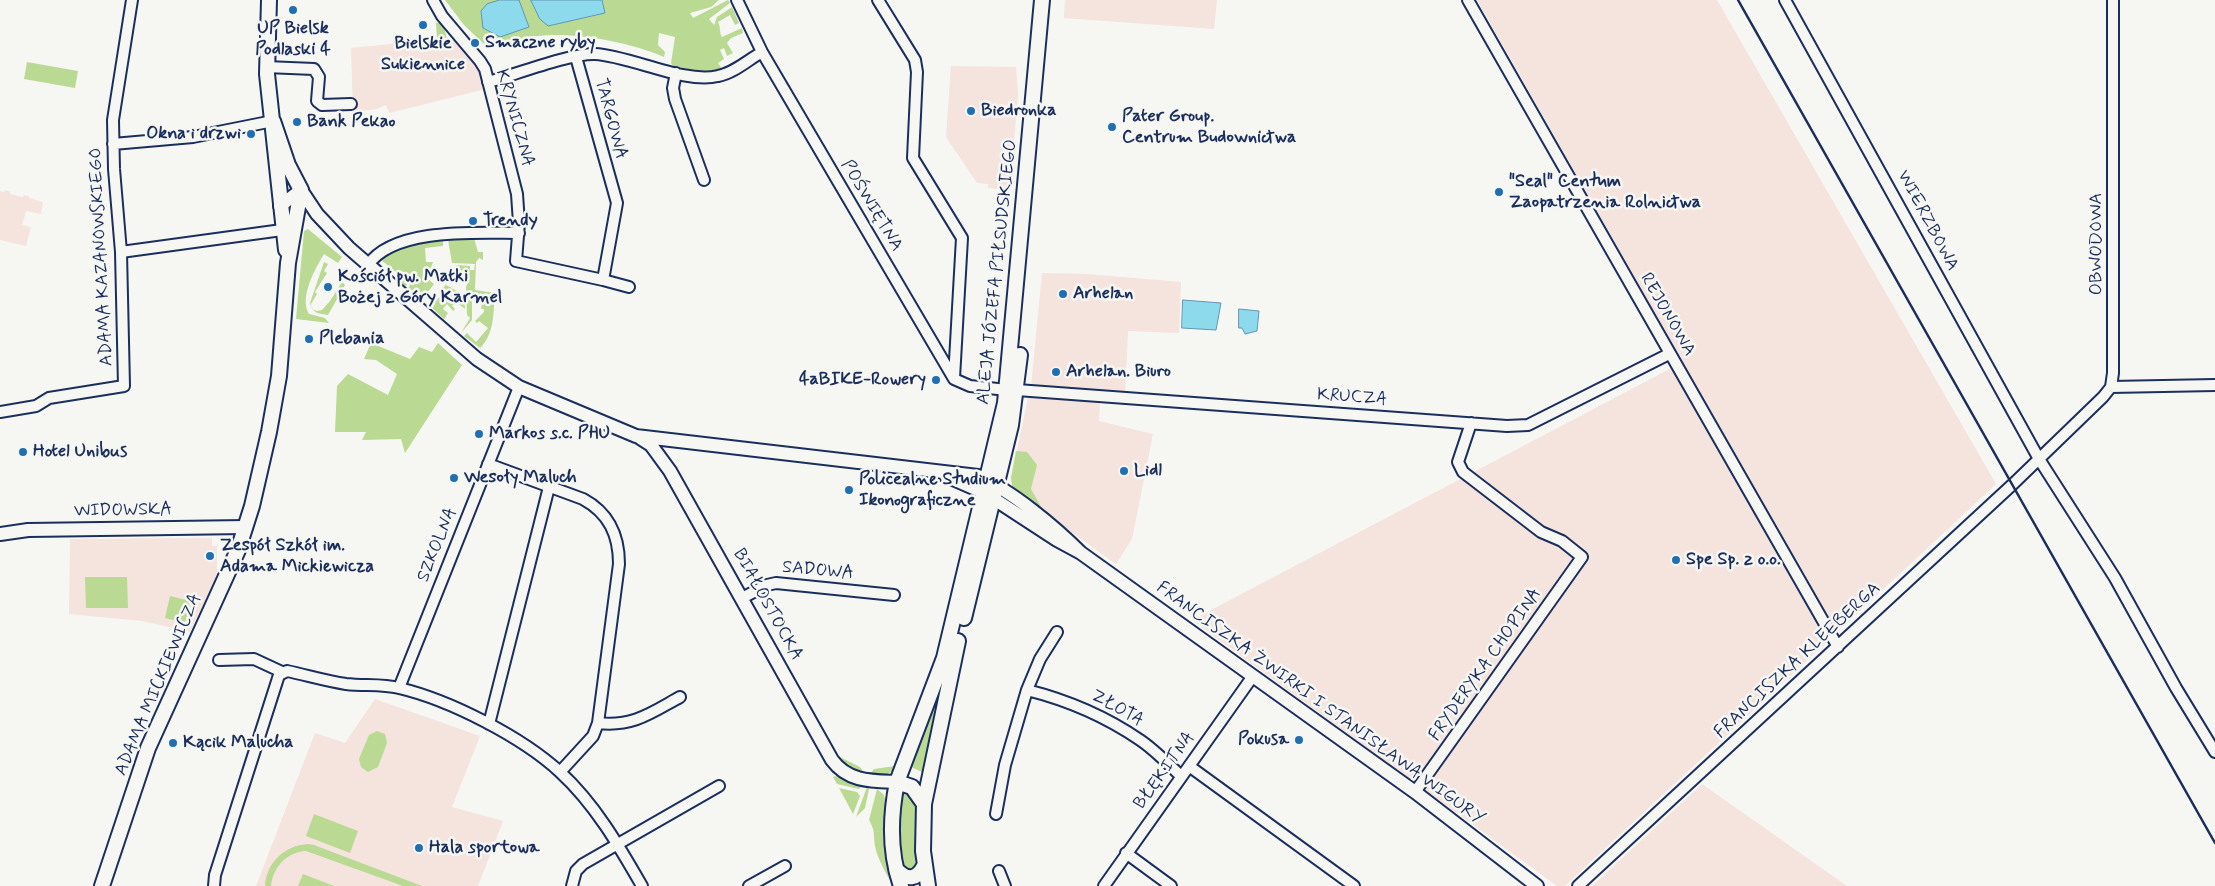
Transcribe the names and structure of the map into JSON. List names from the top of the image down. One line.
{"streets":{"main road":["ALEJA JÓZEFA PIŁSUDSKIEGO","ADAMA MICKIEWICZA"],"street":["KRYNICZNA","TARGOWA","POŚWIĘTNA","WIERZBOWA","OBWODOWA","ADAMA KAZANOWSKIEGO","REJONOWA","KRUCZA","WIDOWSKA","SZKOLNA","SADOWA","BIAŁOSTOCKA","FRANCISZKA KLEEBERGA","FRYDERYKA CHOPINA","FRANCISZKA ŻWIRKI I STANISŁAWA WIGURY","ZŁOTA","BŁĘKITNA"]},"crossings":[["KRYNICZNA","TARGOWA"],["WIERZBOWA","FRANCISZKA KLEEBERGA"],["ALEJA JÓZEFA PIŁSUDSKIEGO","KRUCZA"],["ALEJA JÓZEFA PIŁSUDSKIEGO","BIAŁOSTOCKA"],["ALEJA JÓZEFA PIŁSUDSKIEGO","FRANCISZKA ŻWIRKI I STANISŁAWA WIGURY"],["REJONOWA","KRUCZA"],["REJONOWA","FRANCISZKA KLEEBERGA"],["KRUCZA","FRYDERYKA CHOPINA"],["WIDOWSKA","ADAMA MICKIEWICZA"],["SZKOLNA","FRANCISZKA ŻWIRKI I STANISŁAWA WIGURY"],["SADOWA","BIAŁOSTOCKA"],["BIAŁOSTOCKA","FRANCISZKA ŻWIRKI I STANISŁAWA WIGURY"],["FRYDERYKA CHOPINA","FRANCISZKA ŻWIRKI I STANISŁAWA WIGURY"],["ADAMA MICKIEWICZA","FRANCISZKA ŻWIRKI I STANISŁAWA WIGURY"],["FRANCISZKA ŻWIRKI I STANISŁAWA WIGURY","BŁĘKITNA"],["ZŁOTA","BŁĘKITNA"]],"places":["UP Bielsk Podlaski 4","Bielskie Sukiennice","Smaczne ryby","Biedronka","Bank Pekao","Pater Group. Centrum Budownictwa","Okna i drzwi","\"Seal\" Centum Zaopatrzenia Rolnictwa","Trendy","Kościół pw. Matki Bożej z Góry Karmel","Arhelan","Plebania","Arhelan. Biuro","4aBIKE-Rowery","Markos s.c. PHU","Hotel Unibus","Lidl","Wesoły Maluch","Policealne Studium Ikonograficzne","Zespół Szkół im. Adama Mickiewicza","Spe Sp. z o.o.","Pokusa","Kącik Malucha","Hala sportowa"]}
